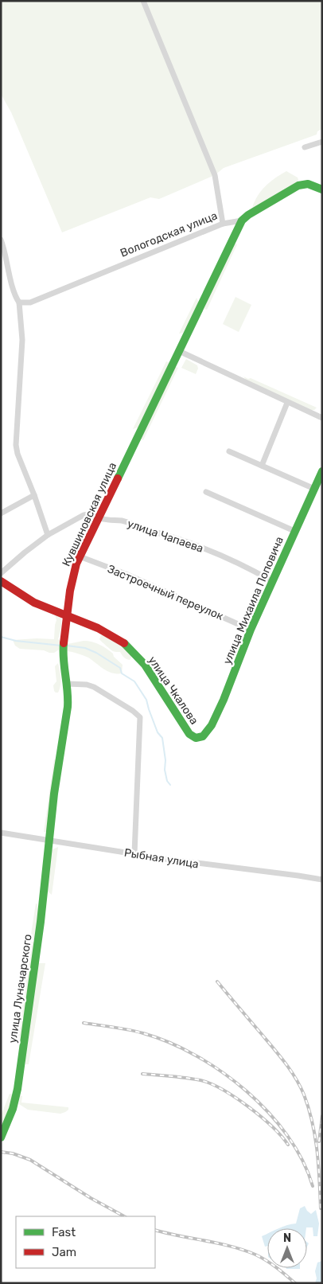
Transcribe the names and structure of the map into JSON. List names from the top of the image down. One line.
{"streets":{"street":["Вологодская улица","Кувшиновская улица","улица Чапаева","Застроечный переулок","улица Михаила Поповича","улица Чкалова","Рыбная улица","улица Луначарского"]},"crossings":[["Вологодская улица","Кувшиновская улица"],["Кувшиновская улица","улица Чапаева"],["Кувшиновская улица","Застроечный переулок"],["Кувшиновская улица","улица Чкалова"],["Кувшиновская улица","Рыбная улица"],["Кувшиновская улица","улица Луначарского"],["улица Чапаева","улица Михаила Поповича"],["Застроечный переулок","улица Михаила Поповича"],["улица Михаила Поповича","улица Чкалова"],["Рыбная улица","улица Луначарского"]],"legend":["Fast","Jam"],"north":"top"}
